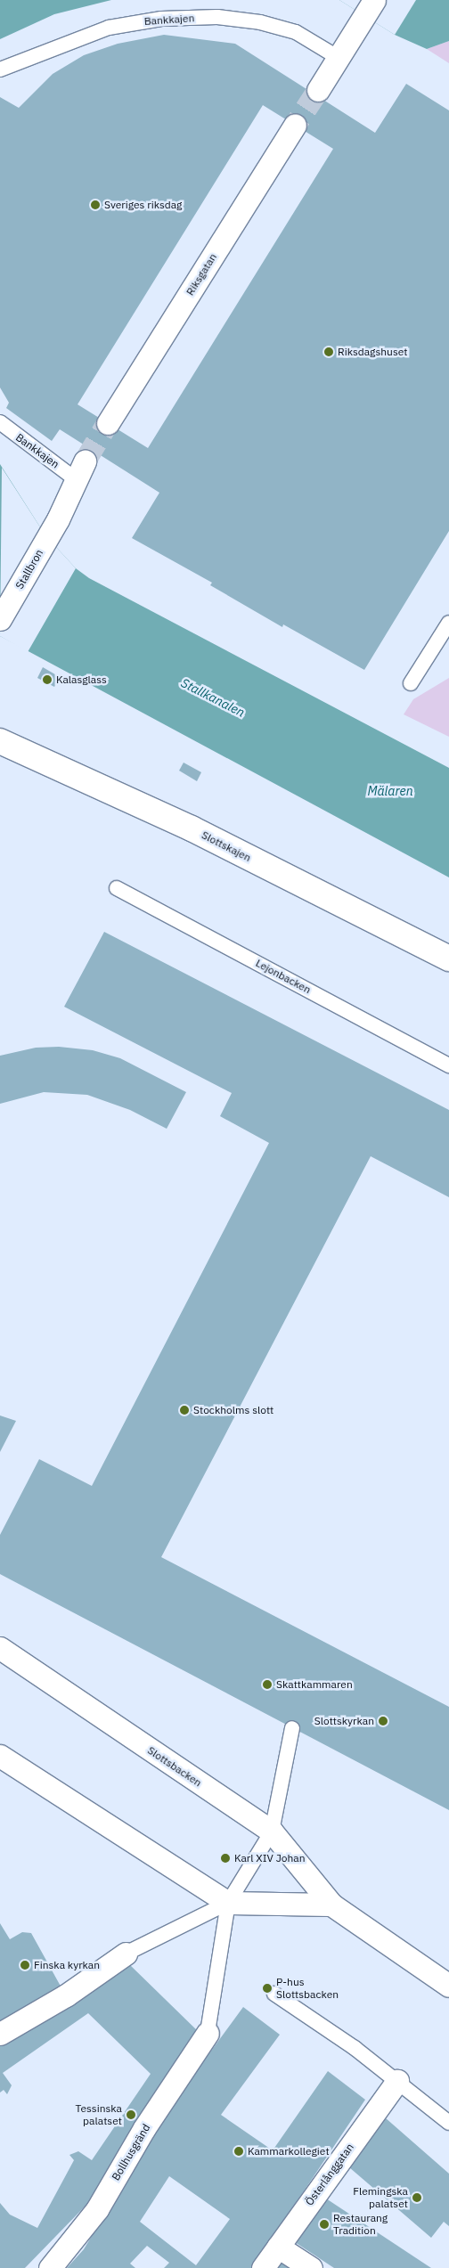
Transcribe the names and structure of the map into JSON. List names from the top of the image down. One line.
{"streets":{"street":["Riksgatan","Stallbron","Slottskajen","Slottsbacken","Bollhusgränd","Österlånggatan"],"lane":["Bankkajen","Lejonbacken"]},"crossings":[["Bankkajen","Stallbron"]],"water":["Stallkanalen","Mälaren"],"places":["Sveriges riksdag","Riksdagshuset","Kalasglass","Stockholms slott","Skattkammaren","Slottskyrkan","Karl XIV Johan","Finska kyrkan","P-hus Slottsbacken","Tessinska palatset","Kammarkollegiet","Flemingska palatset","Restaurang Tradition"]}
